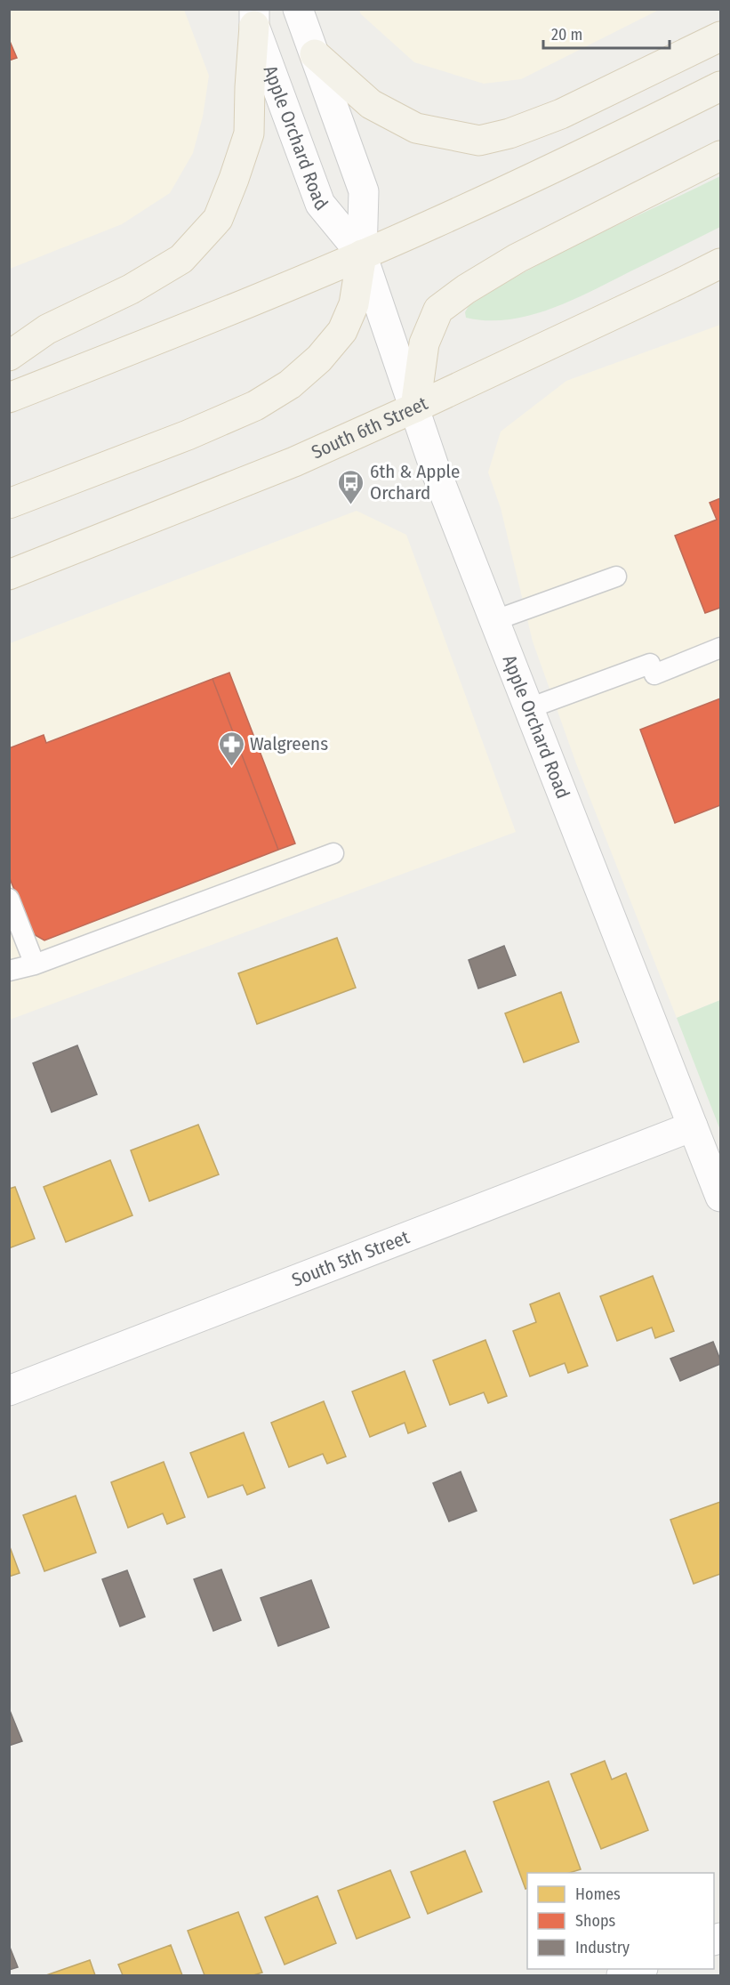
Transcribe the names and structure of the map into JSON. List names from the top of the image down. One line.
{"streets":{"main road":["South 6th Street"],"street":["Apple Orchard Road","South 5th Street"]},"crossings":[["Apple Orchard Road","South 6th Street"],["Apple Orchard Road","South 5th Street"]],"places":{"bus stop":["6th & Apple Orchard"],"pharmacy":["Walgreens"]},"legend":["Homes","Shops","Industry"],"scale_bar":"20 m"}
